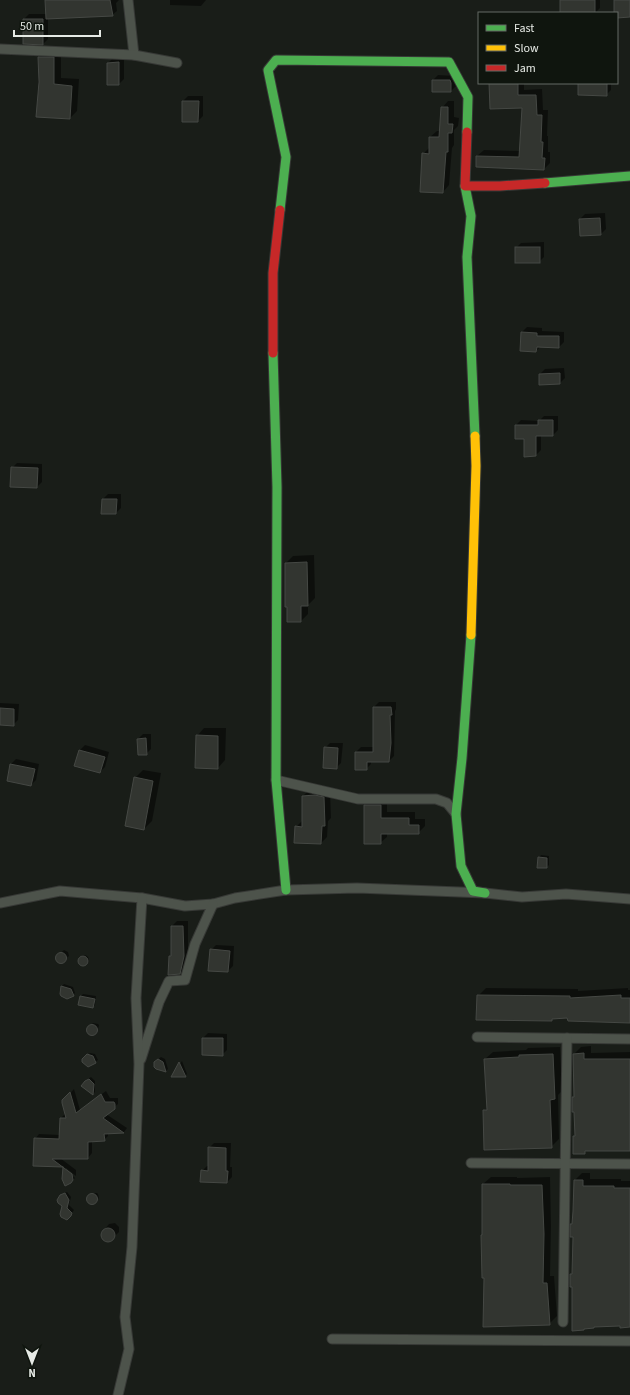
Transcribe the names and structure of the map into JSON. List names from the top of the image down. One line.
{"legend":["Fast","Slow","Jam"],"scale_bar":"50 m","north":"bottom"}
